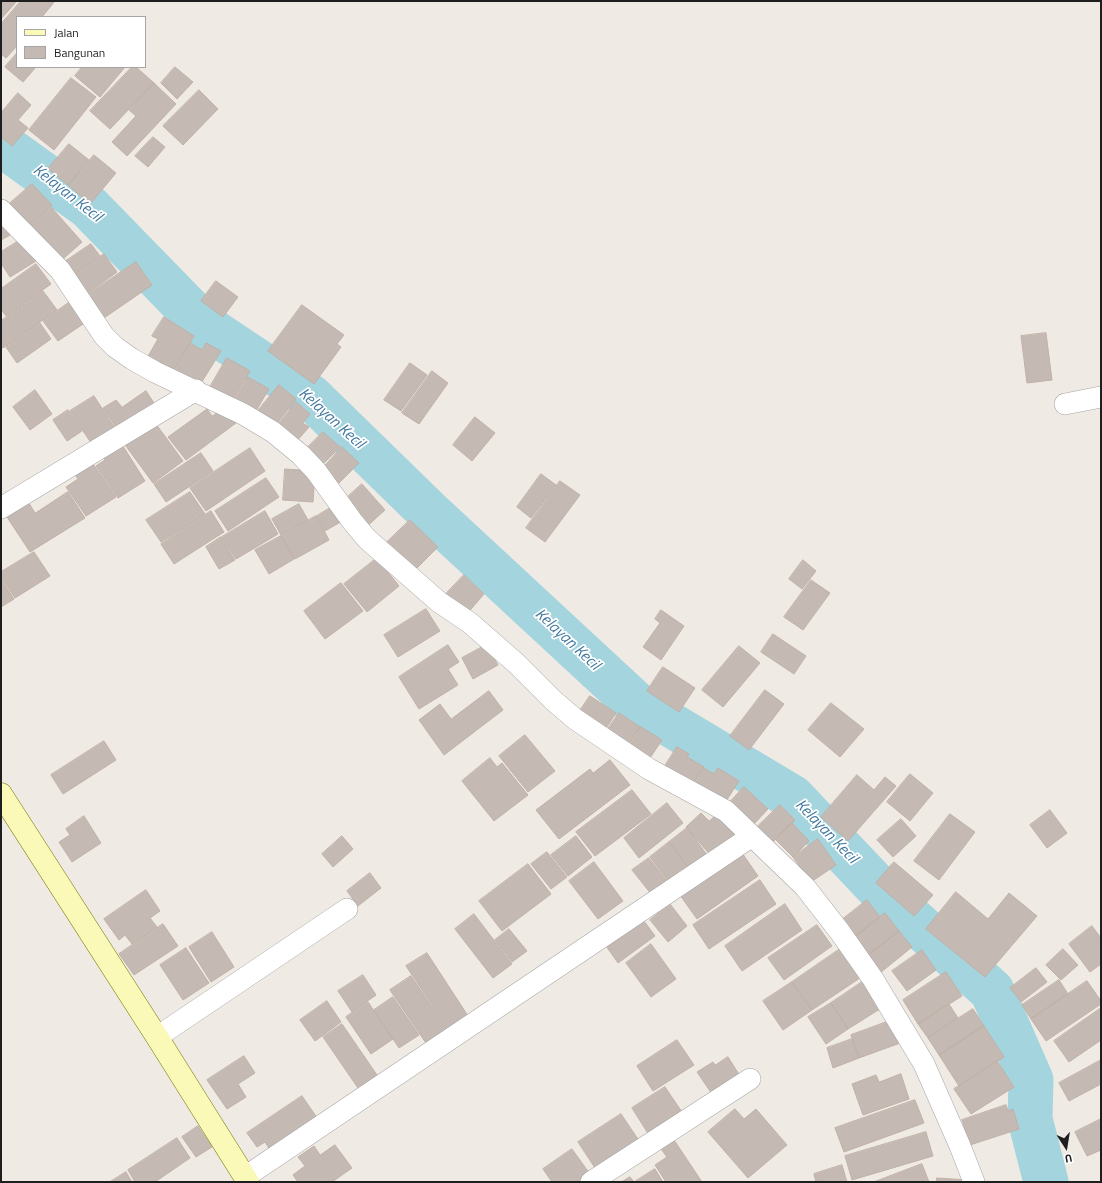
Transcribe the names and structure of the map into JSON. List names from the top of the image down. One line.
{"water":["Kelayan Kecil"],"legend":["Jalan","Bangunan"],"north":"bottom"}
